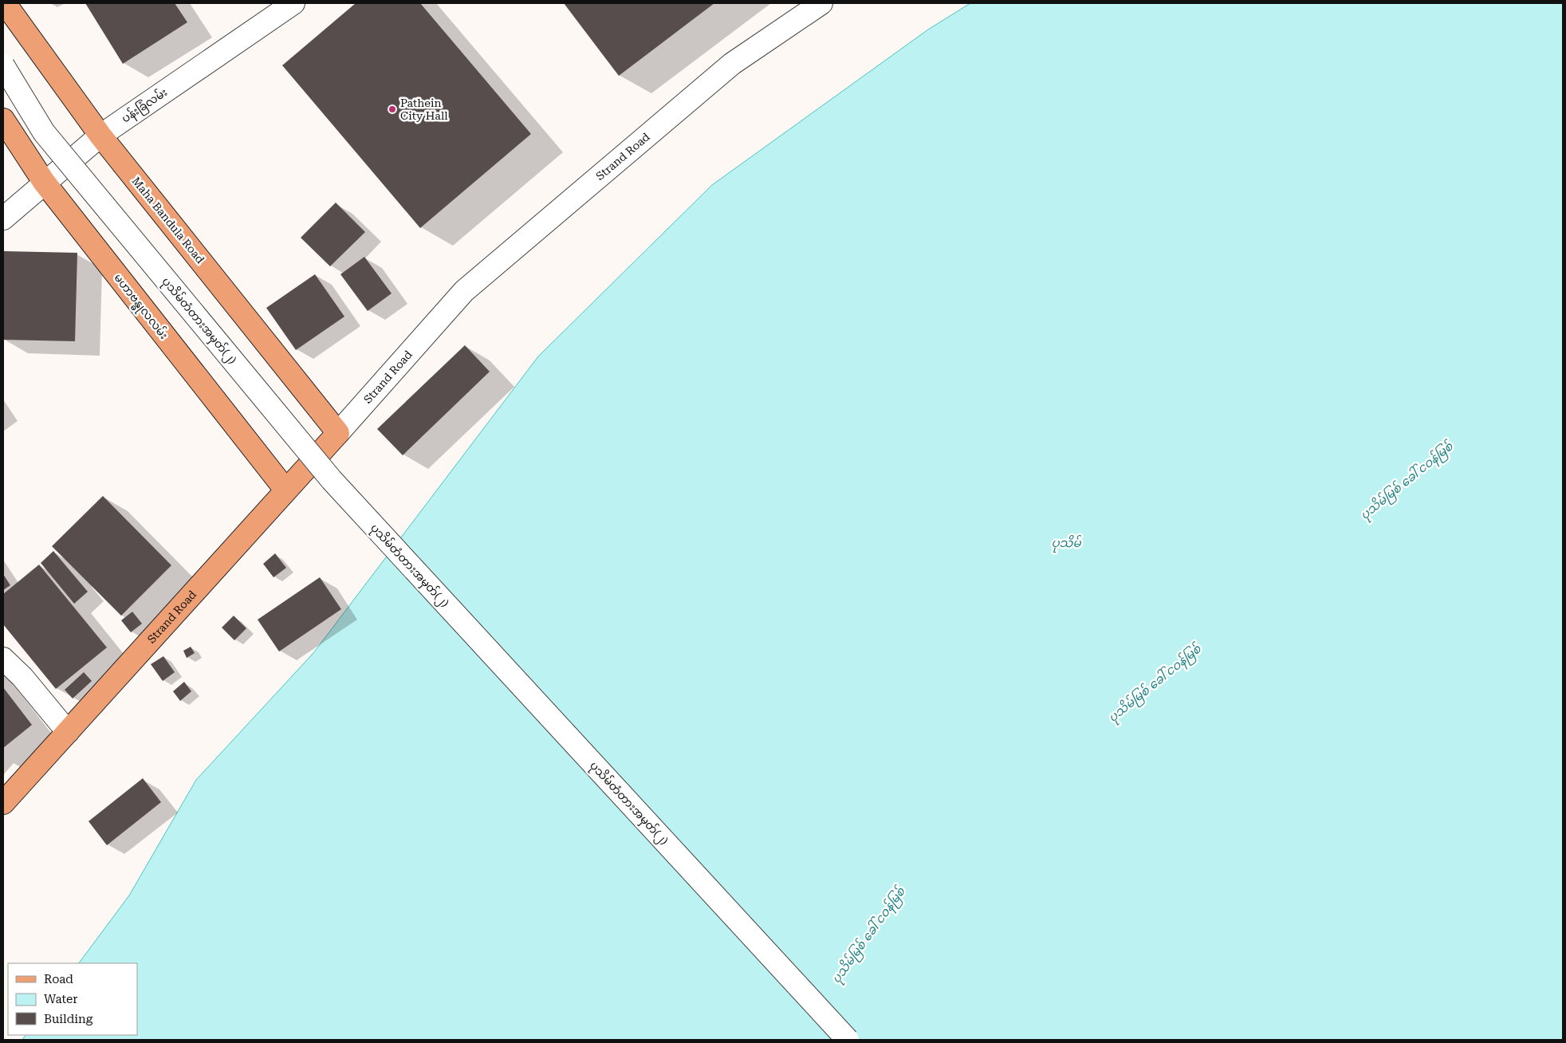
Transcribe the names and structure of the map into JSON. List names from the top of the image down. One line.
{"streets":{"main road":["Strand Road","Maha Bandula Road","မဟာဗန္ဓုလလမ်း"],"street":["ပန်းခြံလမ်း","ပုသိမ်တံတားအမှတ်(၂)"]},"crossings":[["ပန်းခြံလမ်း","Maha Bandula Road"],["ပန်းခြံလမ်း","မဟာဗန္ဓုလလမ်း"],["Strand Road","Maha Bandula Road"],["Strand Road","မဟာဗန္ဓုလလမ်း"]],"water":["ပုသိမ်မြစ် ခေါ် ငဝန်မြစ်","ပုသိမ်"],"places":["Pathein City Hall"],"legend":["Road","Water","Building"]}
